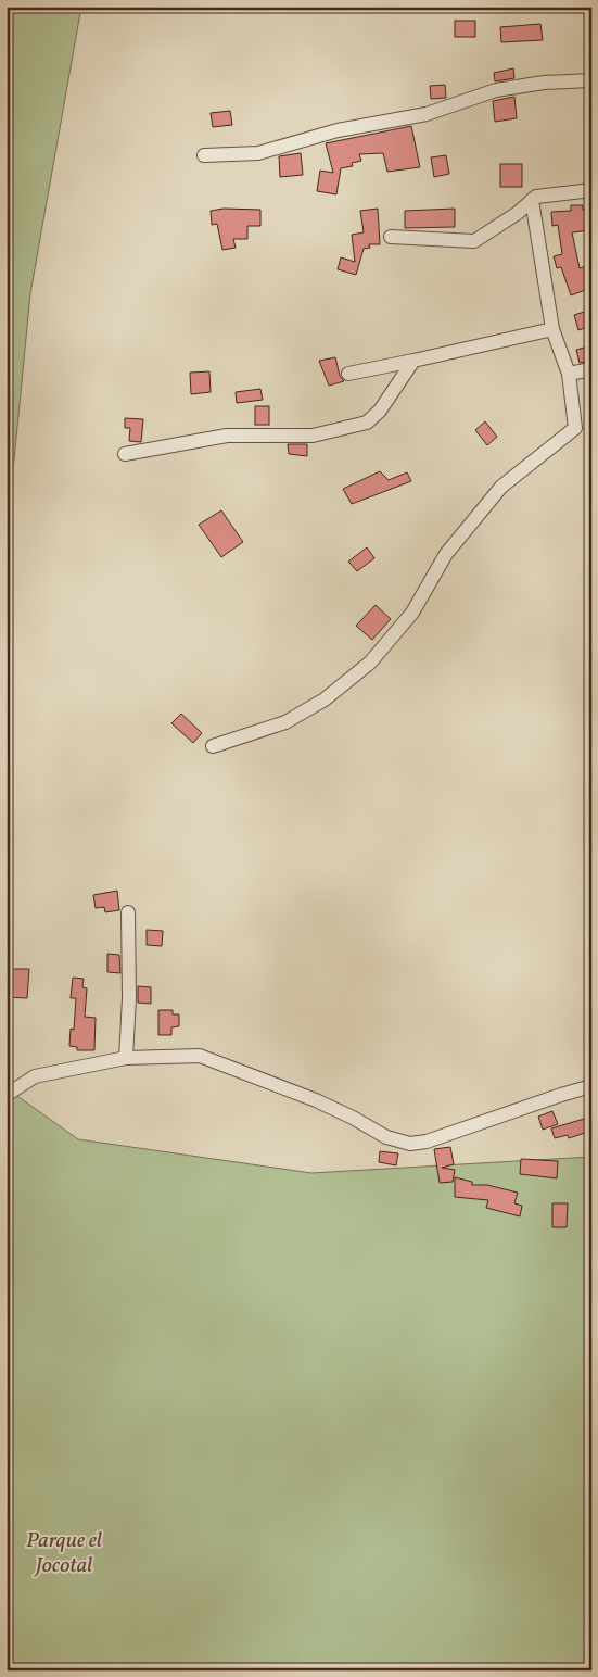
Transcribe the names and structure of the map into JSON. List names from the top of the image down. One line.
{"parks":["Parque el Jocotal"]}
